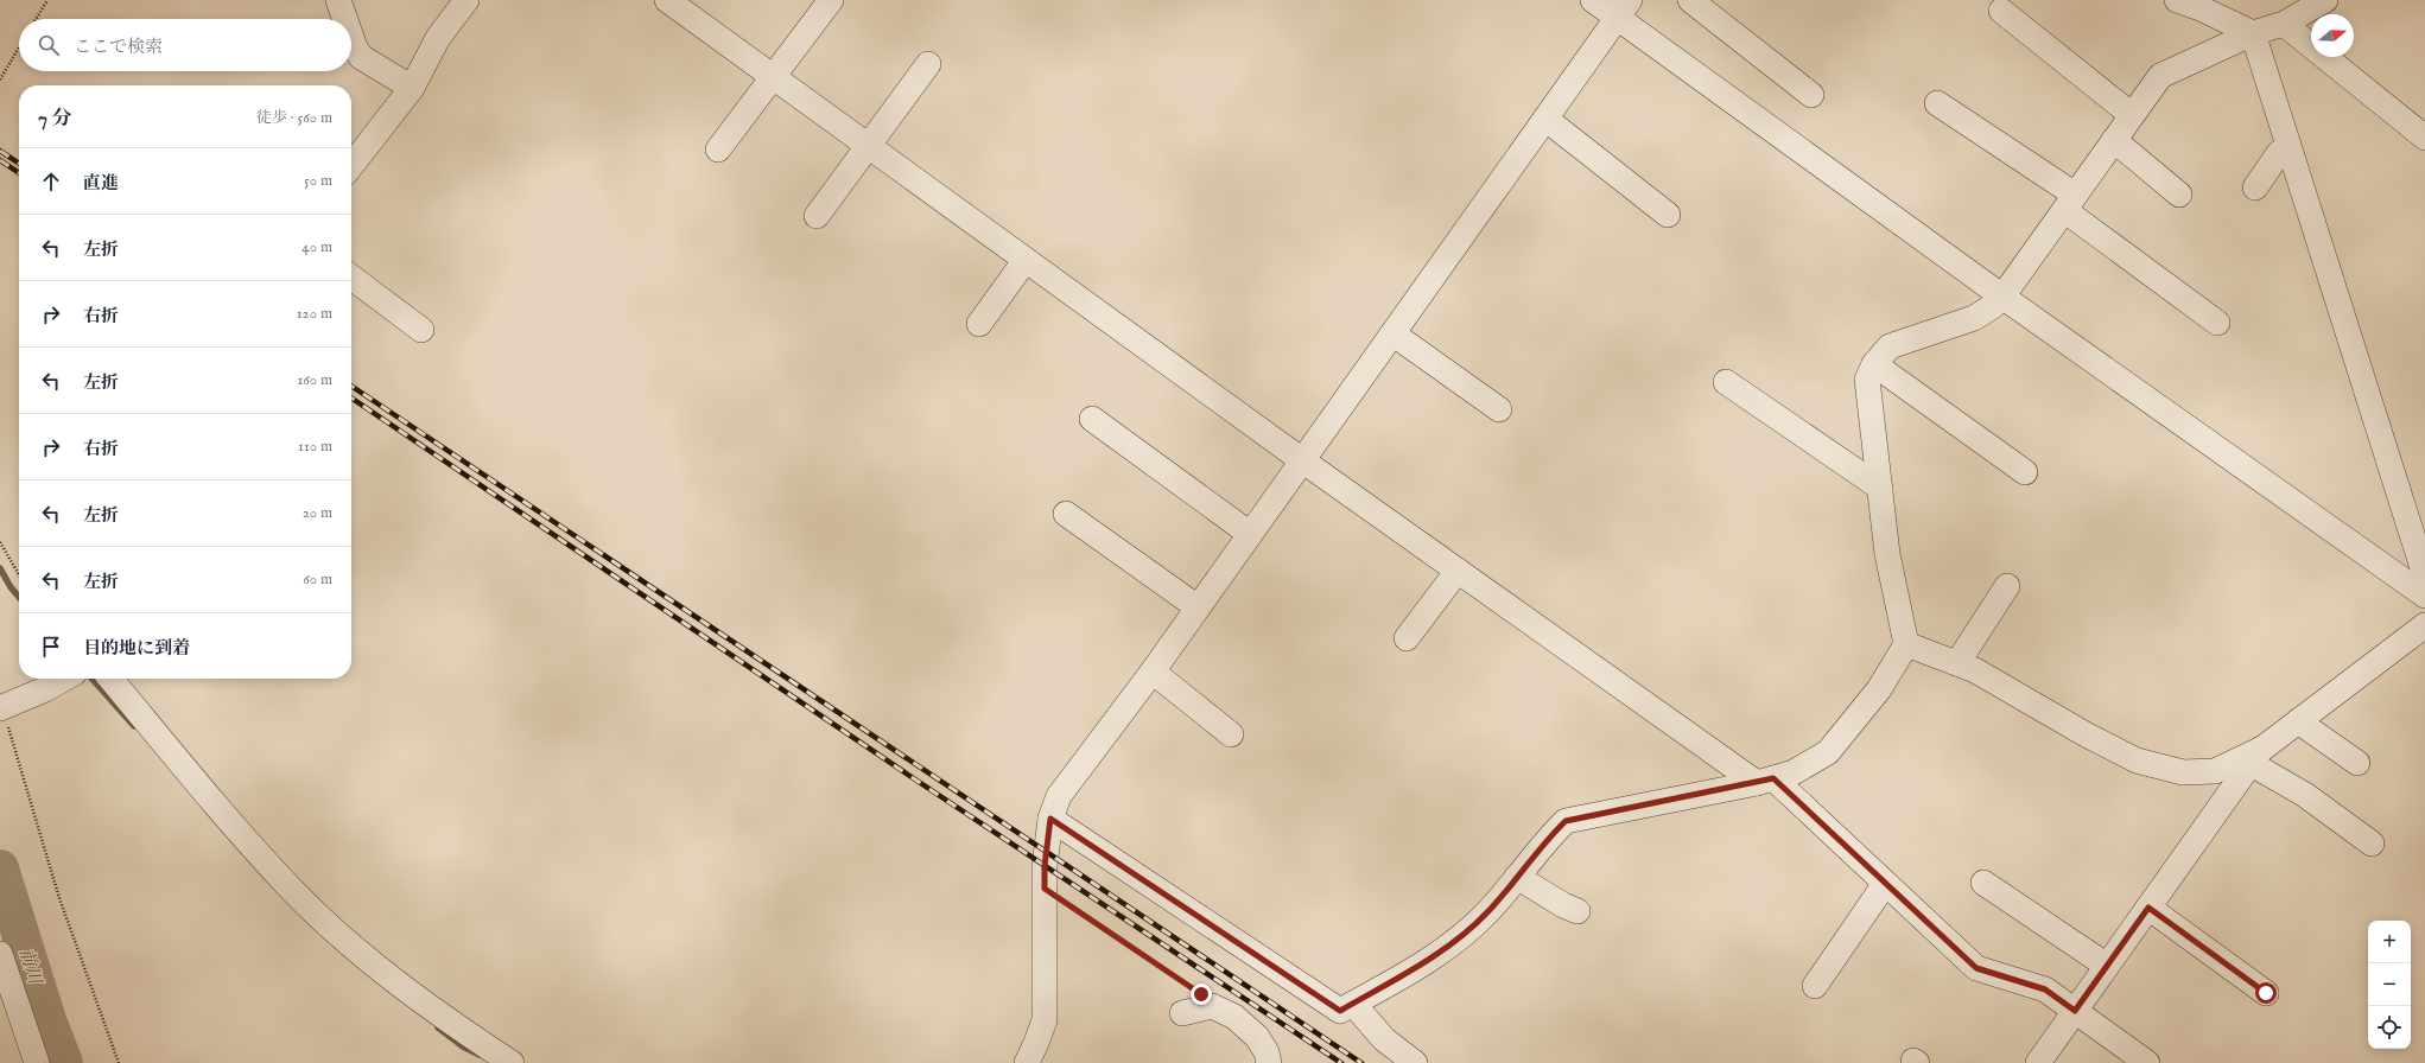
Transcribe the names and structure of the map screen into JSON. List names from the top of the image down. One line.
{"water":["前川"],"north":"right","page":{"search":"ここで検索","heading":["7 分","徒歩 · 560 m"],"list":[["直進","50 m"],["左折","40 m"],["右折","120 m"],["左折","160 m"],["右折","110 m"],["左折","20 m"],["左折","60 m"],"目的地に到着"],"map_buttons":["+","−"]}}
